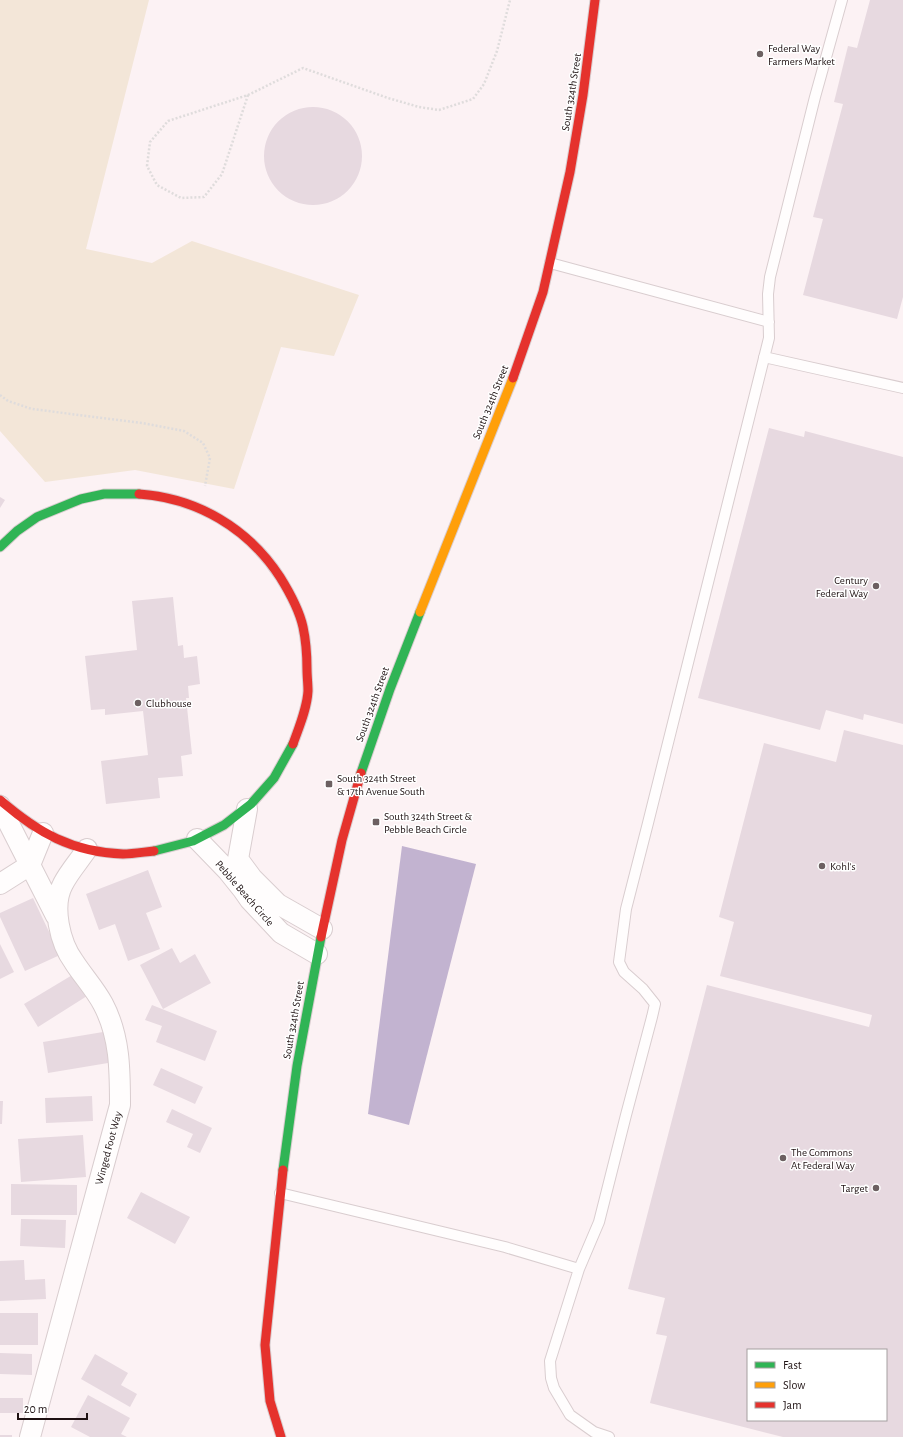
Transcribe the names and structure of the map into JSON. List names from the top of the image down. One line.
{"streets":{"street":["South 324th Street","Pebble Beach Circle","Winged Foot Way"]},"crossings":[["South 324th Street","Pebble Beach Circle"]],"places":{"other":["Federal Way Farmers Market","Century Federal Way","Clubhouse","Kohl's","The Commons At Federal Way","Target"],"transit":["South 324th Street & 17th Avenue South","South 324th Street & Pebble Beach Circle"]},"legend":["Fast","Slow","Jam"],"scale_bar":"20 m"}
